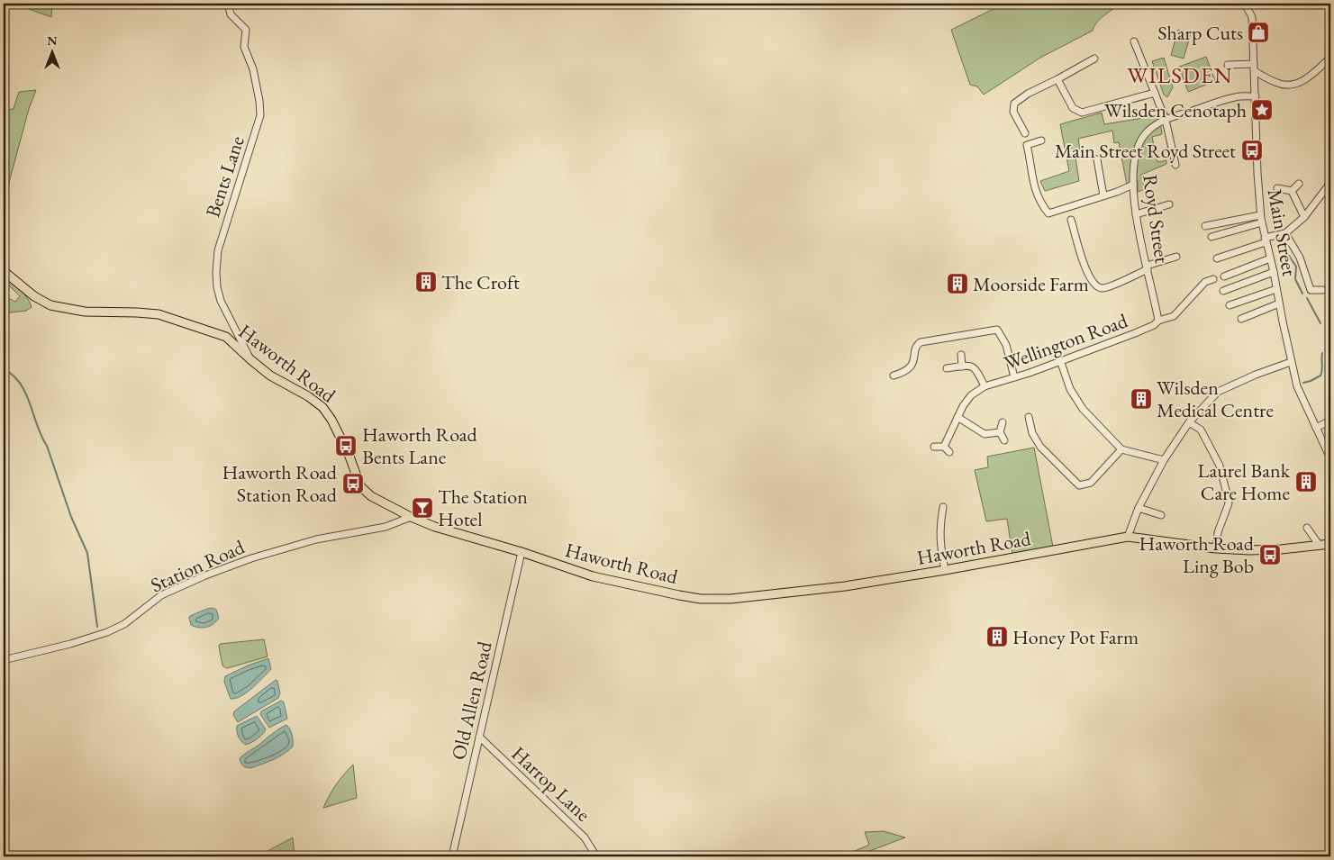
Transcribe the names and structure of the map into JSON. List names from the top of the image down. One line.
{"streets":{"main road":["Haworth Road"],"street":["Bents Lane","Royd Street","Main Street","Wellington Road","Station Road","Old Allen Road","Harrop Lane"]},"crossings":[["Bents Lane","Haworth Road"],["Royd Street","Main Street"],["Royd Street","Wellington Road"],["Haworth Road","Station Road"],["Haworth Road","Old Allen Road"],["Old Allen Road","Harrop Lane"]],"districts":["WILSDEN"],"places":{"shop":["Sharp Cuts"],"place":["Wilsden Cenotaph"],"bus stop":["Main Street Royd Street","Haworth Road Bents Lane","Haworth Road Station Road","Haworth Road Ling Bob"],"building":["The Croft","Moorside Farm","Wilsden Medical Centre","Laurel Bank Care Home","Honey Pot Farm"],"bar":["The Station Hotel"]},"north":"top"}
